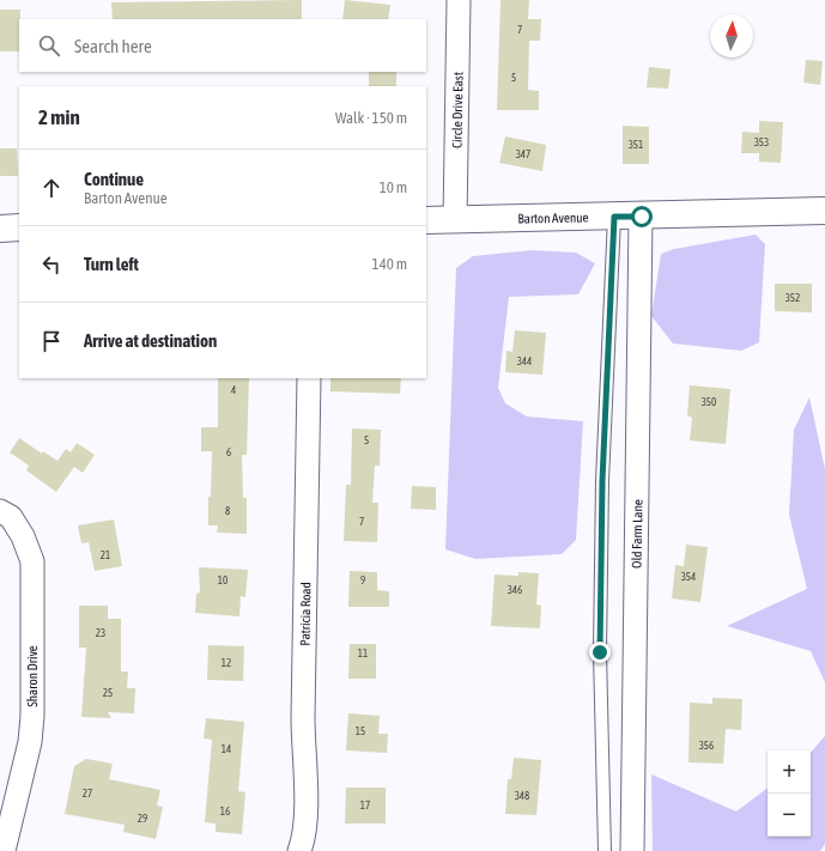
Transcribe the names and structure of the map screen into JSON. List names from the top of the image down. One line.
{"streets":{"street":["Circle Drive East","Barton Avenue","Old Farm Lane","Patricia Road","Sharon Drive"]},"crossings":[["Circle Drive East","Barton Avenue"],["Barton Avenue","Old Farm Lane"]],"house_numbers":["7","5","353","351","347","352","344","4","350","5","6","8","7","21","354","10","9","346","23","11","12","25","15","356","14","27","348","17","16","29"],"north":"top","page":{"search":"Search here","heading":["2 min","Walk · 150 m"],"list":[["Continue","Barton Avenue","10 m"],["Turn left","140 m"],"Arrive at destination"],"map_buttons":["+","−"]}}
